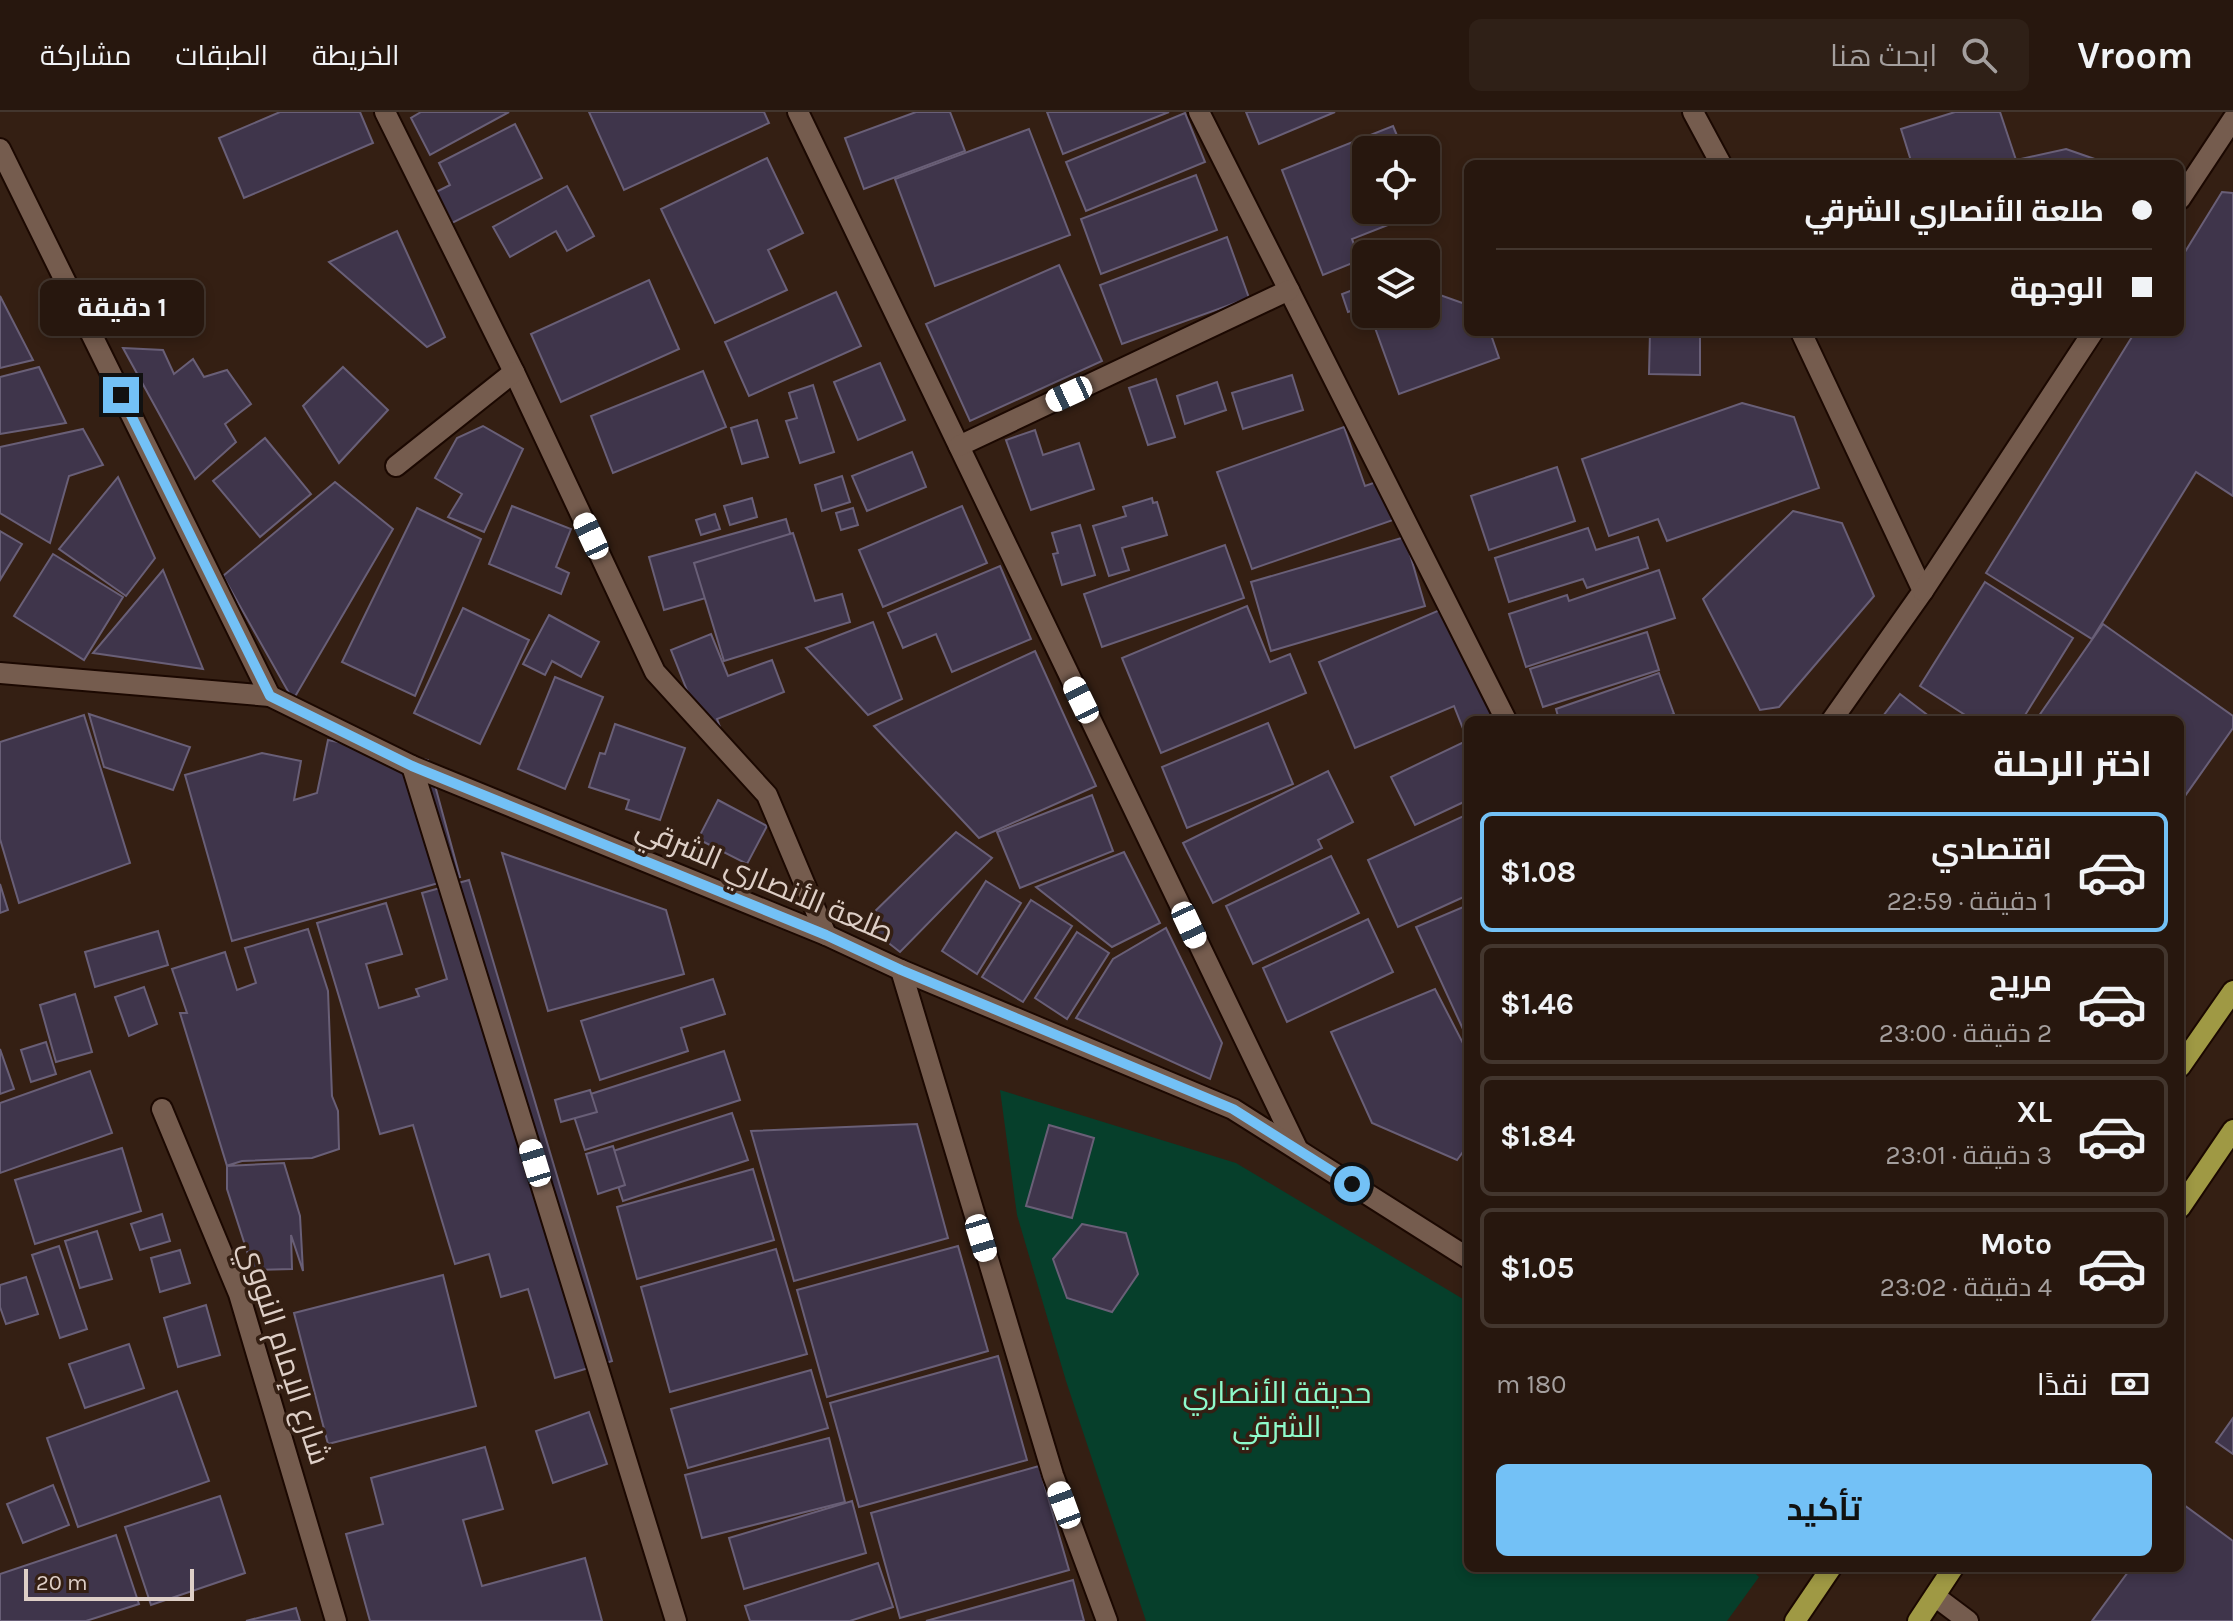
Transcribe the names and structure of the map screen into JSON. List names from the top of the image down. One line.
{"streets":{"street":["طلعة الأنصاري الشرقي","شارع الإمام النووي"]},"parks":["حديقة الأنصاري الشرقي"],"scale_bar":"20 m","page":{"header":"Vroom","search":"ابحث هنا","nav":["الخريطة","الطبقات","مشاركة"],"banner":["طلعة الأنصاري الشرقي","الوجهة"],"bubble":"1 دقيقة","heading":"اختر الرحلة","list":[{"name":"اقتصادي","note":"1 دقيقة · 22:59","value":"$1.08"},{"name":"مريح","note":"2 دقيقة · 23:00","value":"$1.46"},{"name":"XL","note":"3 دقيقة · 23:01","value":"$1.84"},{"name":"Moto","note":"4 دقيقة · 23:02","value":"$1.05"}],"pay":["نقدًا","180 m"],"buttons":"تأكيد","scale":"20 m"}}
